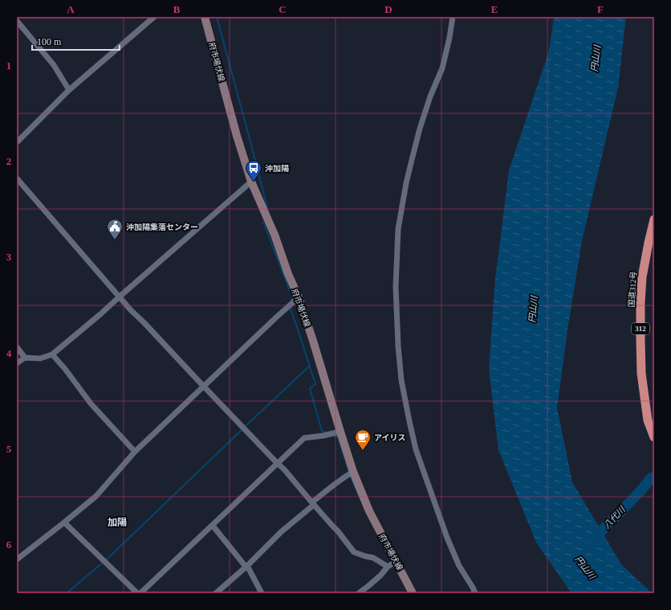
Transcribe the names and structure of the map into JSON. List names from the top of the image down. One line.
{"streets":{"highway":["国道312号","312"],"main road":["府市場伏線"]},"districts":["加陽"],"water":["円山川","八代川"],"places":{"bus stop":["沖加陽"],"public building":["沖加陽集落センター"],"cafe":["アイリス"]},"scale_bar":"100 m","grid":{"columns":["A","B","C","D","E","F"],"rows":["1","2","3","4","5","6"]}}
